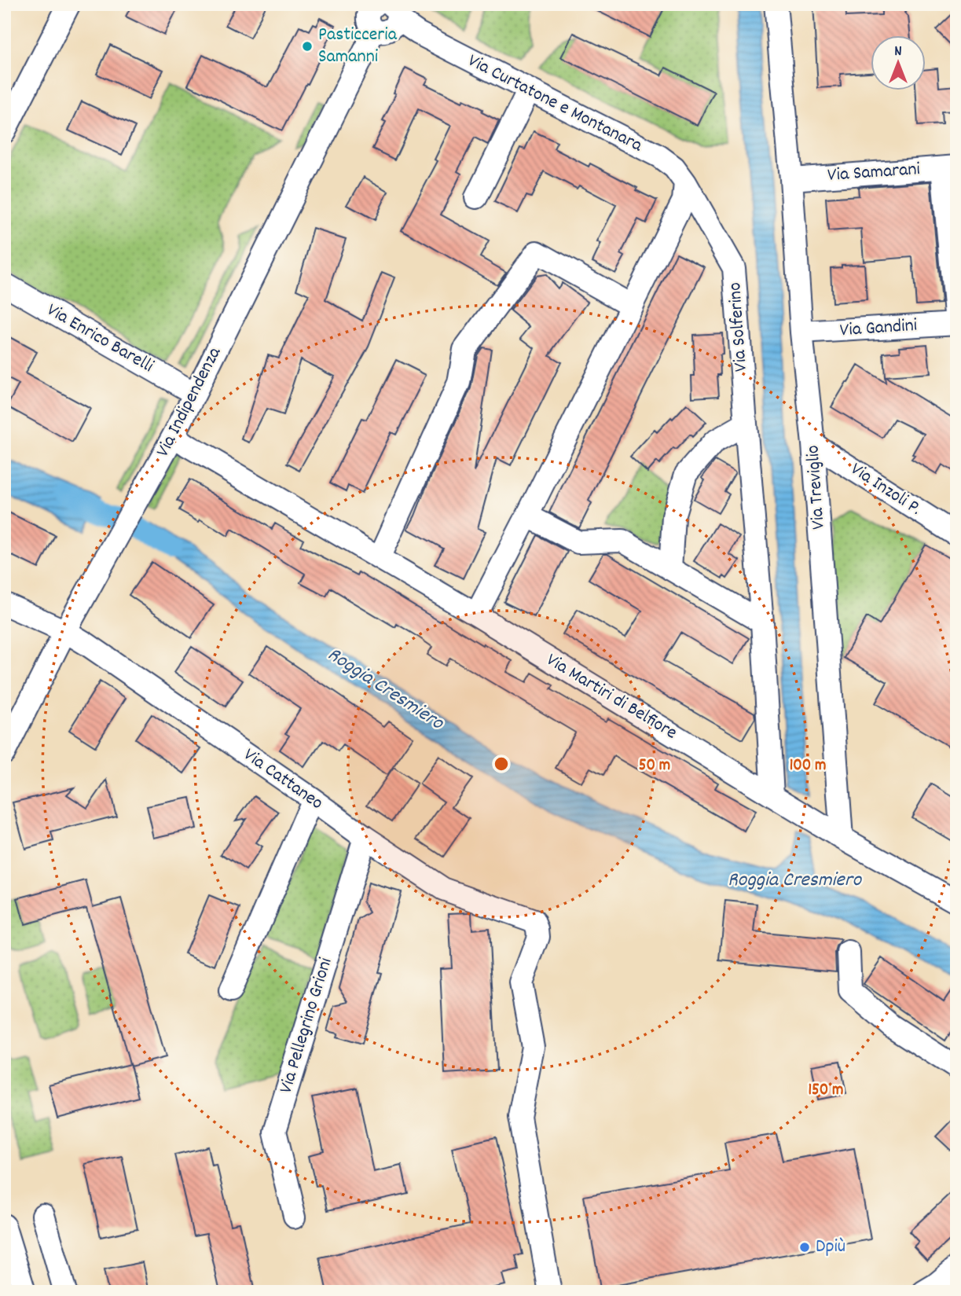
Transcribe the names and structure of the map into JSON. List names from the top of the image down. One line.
{"streets":{"street":["Via Curtatone e Montanara","Via Samarani","Via Solferino","Via Gandini","Via Enrico Barelli","Via Indipendenza","Via Treviglio","Via Inzoli P.","Via Martiri di Belfiore","Via Cattaneo","Via Pellegrino Grioni"]},"crossings":[["Via Curtatone e Montanara","Via Solferino"],["Via Curtatone e Montanara","Via Indipendenza"],["Via Samarani","Via Gandini"],["Via Samarani","Via Treviglio"],["Via Solferino","Via Martiri di Belfiore"],["Via Gandini","Via Treviglio"],["Via Enrico Barelli","Via Indipendenza"],["Via Indipendenza","Via Martiri di Belfiore"],["Via Indipendenza","Via Cattaneo"],["Via Treviglio","Via Inzoli P."],["Via Treviglio","Via Martiri di Belfiore"],["Via Cattaneo","Via Pellegrino Grioni"]],"water":["Roggia Cresmiero"],"places":["Pasticceria Samanni","Dpiù"],"north":"top","rings":["50 m","100 m","150 m"]}
